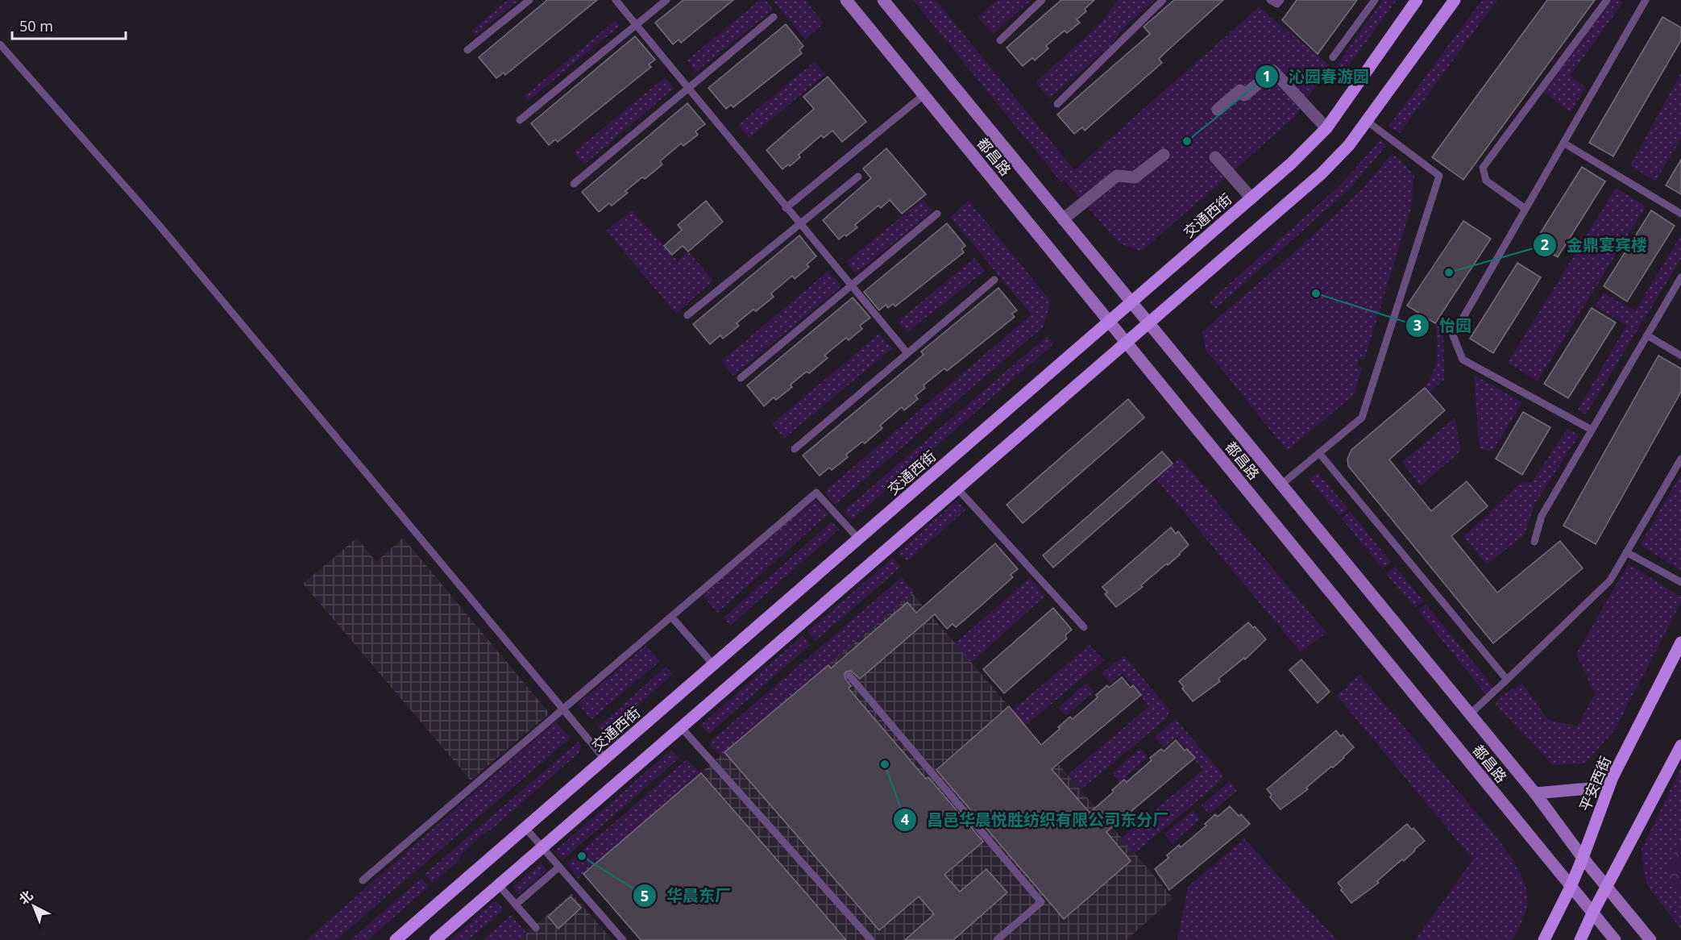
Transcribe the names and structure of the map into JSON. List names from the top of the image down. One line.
{"streets":{"main road":["都昌路","交通西街","平安西街"]},"crossings":[["都昌路","交通西街"],["都昌路","平安西街"]],"places":["沁园春游园","金鼎宴宾楼","怡园","昌邑华晨悦胜纺织有限公司东分厂","华晨东厂"],"scale_bar":"50 m","north":"top left"}
